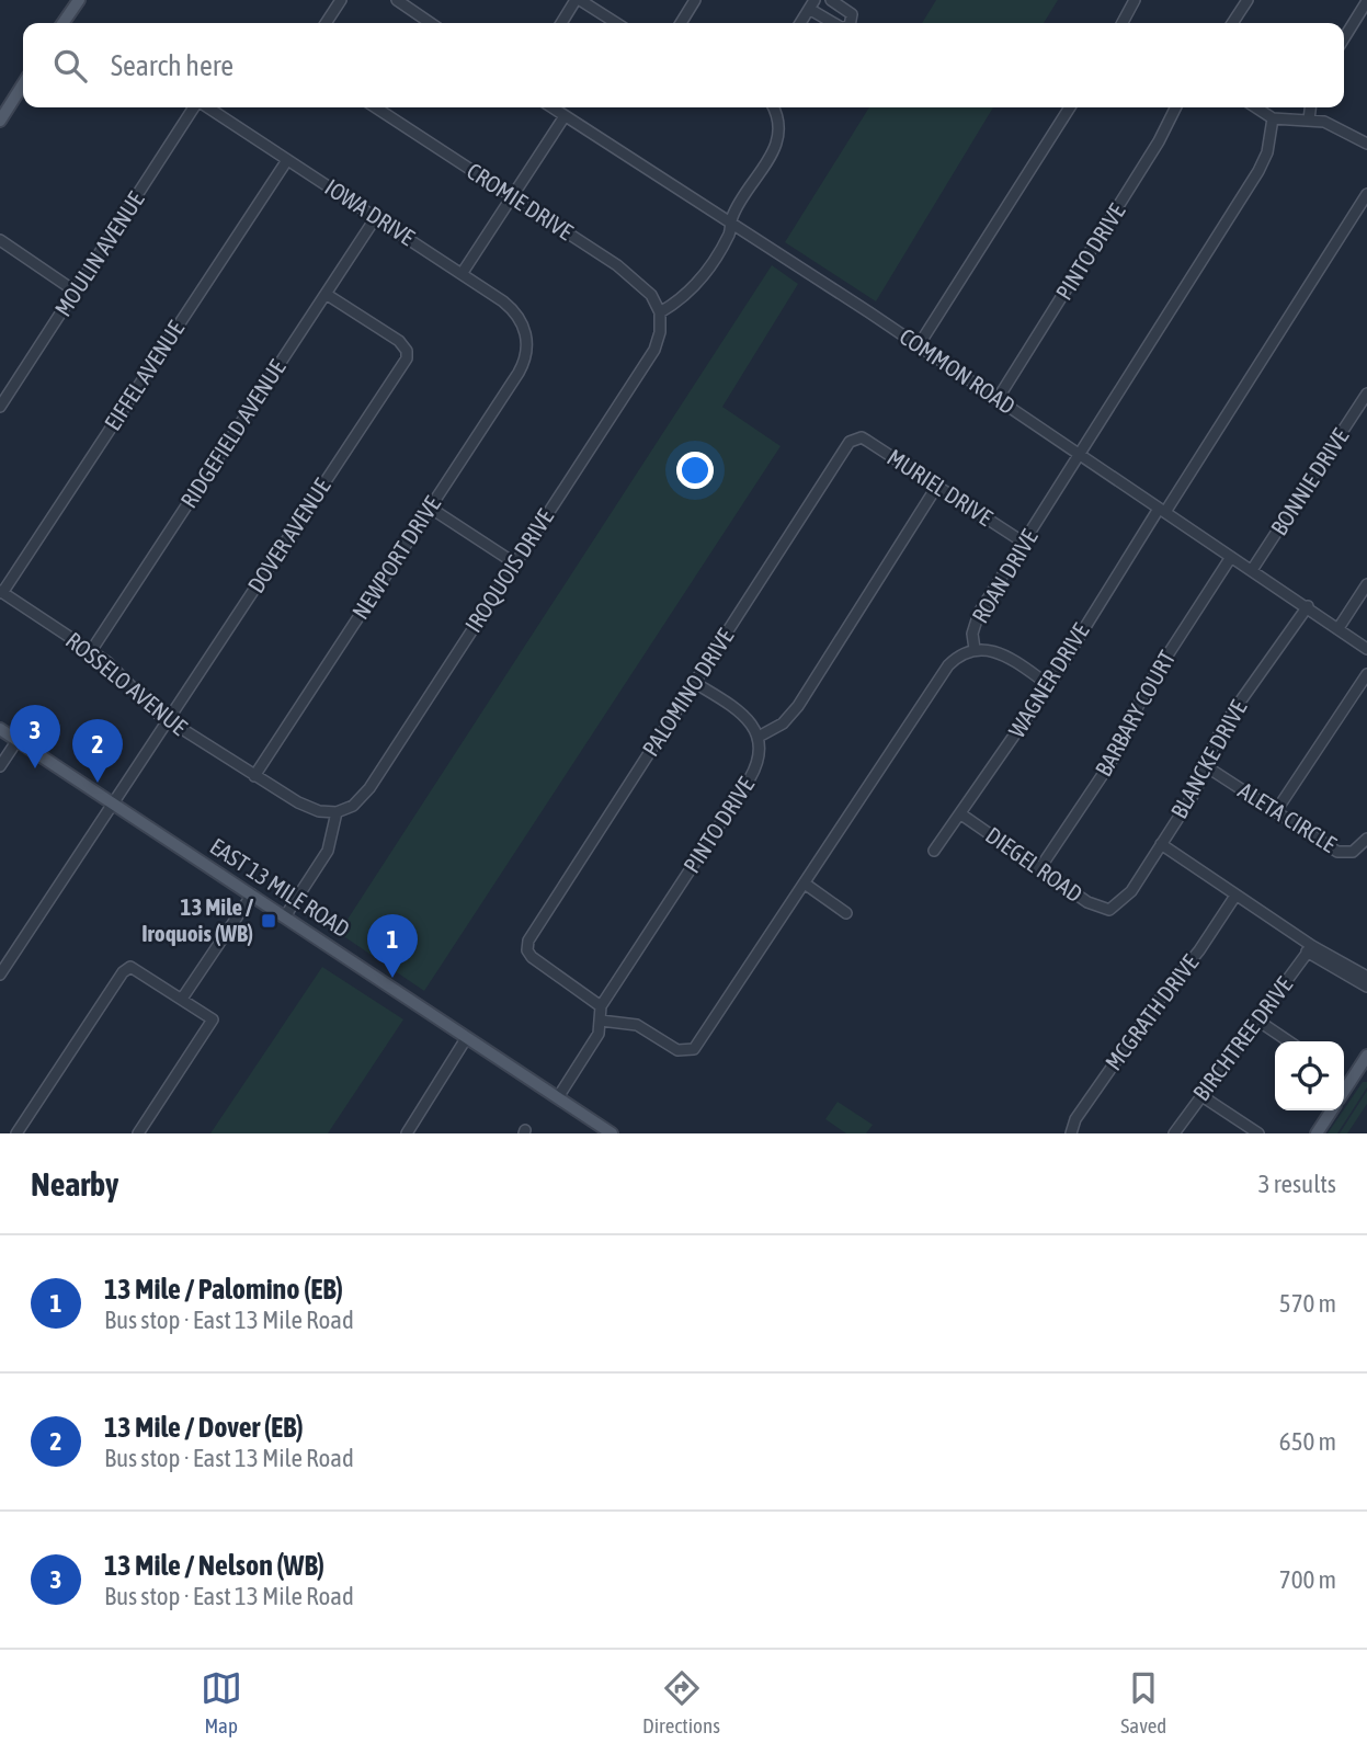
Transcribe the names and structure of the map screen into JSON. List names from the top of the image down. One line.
{"streets":{"main road":["EAST 13 MILE ROAD"],"street":["CROMIE DRIVE","IOWA DRIVE","PINTO DRIVE","MOULIN AVENUE","COMMON ROAD","EIFFEL AVENUE","RIDGEFIELD AVENUE","BONNIE DRIVE","MURIEL DRIVE","DOVER AVENUE","NEWPORT DRIVE","IROQUOIS DRIVE","ROAN DRIVE","WAGNER DRIVE","ROSSELO AVENUE","PALOMINO DRIVE","BARBARY COURT","BLANCKE DRIVE","ALETA CIRCLE","DIEGEL ROAD","MCGRATH DRIVE","BIRCHTREE DRIVE"]},"crossings":[["CROMIE DRIVE","IROQUOIS DRIVE"],["IOWA DRIVE","EIFFEL AVENUE"],["IOWA DRIVE","RIDGEFIELD AVENUE"],["IOWA DRIVE","NEWPORT DRIVE"],["PINTO DRIVE","COMMON ROAD"],["PINTO DRIVE","PALOMINO DRIVE"],["COMMON ROAD","BONNIE DRIVE"],["COMMON ROAD","ROAN DRIVE"],["COMMON ROAD","WAGNER DRIVE"],["COMMON ROAD","BARBARY COURT"],["COMMON ROAD","BLANCKE DRIVE"],["EIFFEL AVENUE","ROSSELO AVENUE"],["RIDGEFIELD AVENUE","DOVER AVENUE"],["RIDGEFIELD AVENUE","ROSSELO AVENUE"],["MURIEL DRIVE","ROAN DRIVE"],["MURIEL DRIVE","PALOMINO DRIVE"],["DOVER AVENUE","ROSSELO AVENUE"],["DOVER AVENUE","EAST 13 MILE ROAD"],["NEWPORT DRIVE","ROSSELO AVENUE"],["IROQUOIS DRIVE","ROSSELO AVENUE"],["WAGNER DRIVE","DIEGEL ROAD"],["BARBARY COURT","DIEGEL ROAD"],["BLANCKE DRIVE","ALETA CIRCLE"],["BLANCKE DRIVE","DIEGEL ROAD"]],"places":{"transit":["13 Mile / Iroquois (WB)"]},"page":{"search":"Search here","pins":["3","2","1"],"heading":["Nearby","3 results"],"list":[{"mark":"1","name":"13 Mile / Palomino (EB)","note":"Bus stop · East 13 Mile Road","value":"570 m"},{"mark":"2","name":"13 Mile / Dover (EB)","note":"Bus stop · East 13 Mile Road","value":"650 m"},{"mark":"3","name":"13 Mile / Nelson (WB)","note":"Bus stop · East 13 Mile Road","value":"700 m"}],"nav":["Map","Directions","Saved"]}}
